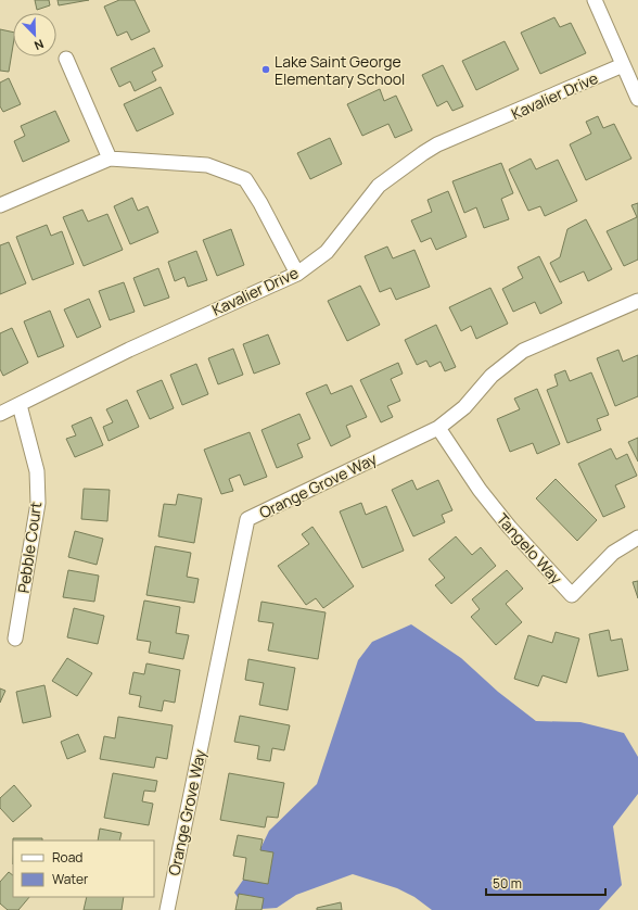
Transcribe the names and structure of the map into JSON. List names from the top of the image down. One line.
{"streets":{"street":["Kavalier Drive","Orange Grove Way","Pebble Court","Tangelo Way"]},"crossings":[["Kavalier Drive","Pebble Court"],["Orange Grove Way","Tangelo Way"]],"places":["Lake Saint George Elementary School"],"legend":["Road","Water"],"scale_bar":"50 m","north":"bottom right"}
